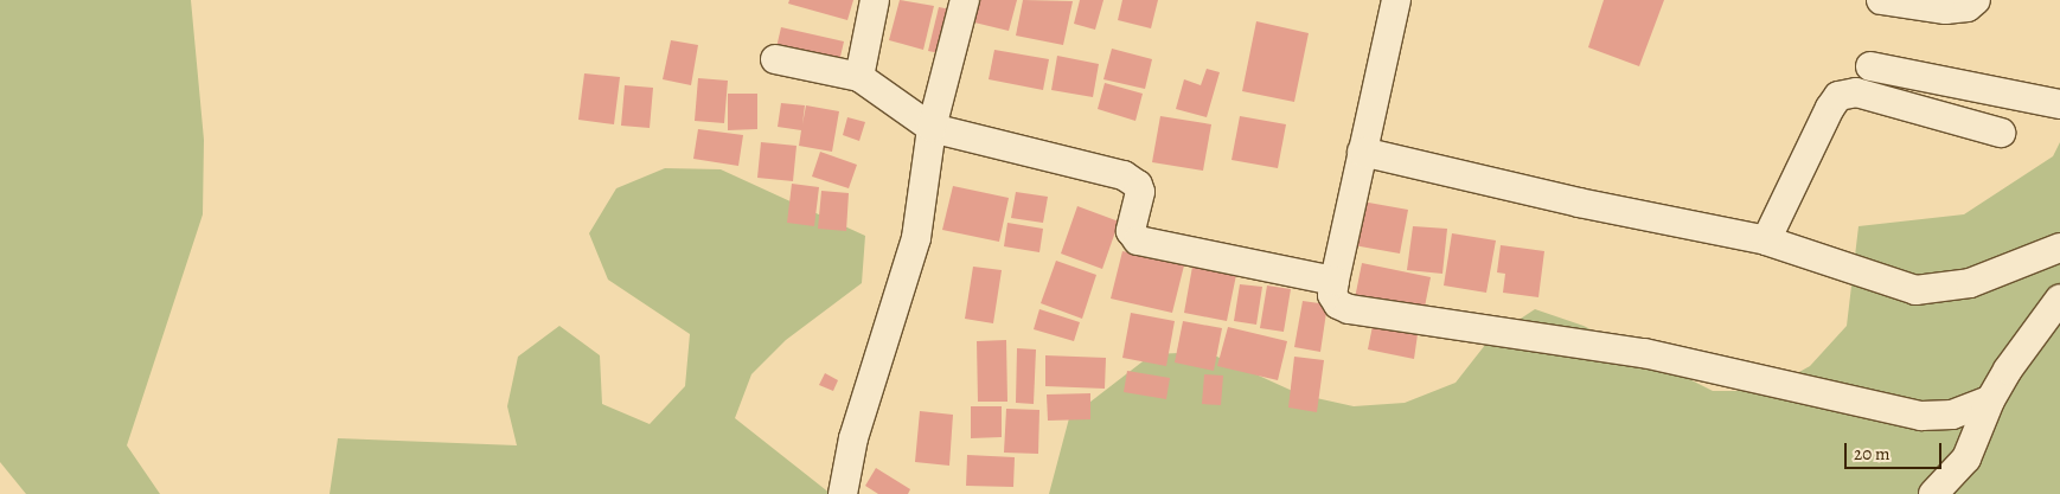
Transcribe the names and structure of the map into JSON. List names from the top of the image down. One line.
{"scale_bar":"20 m"}
